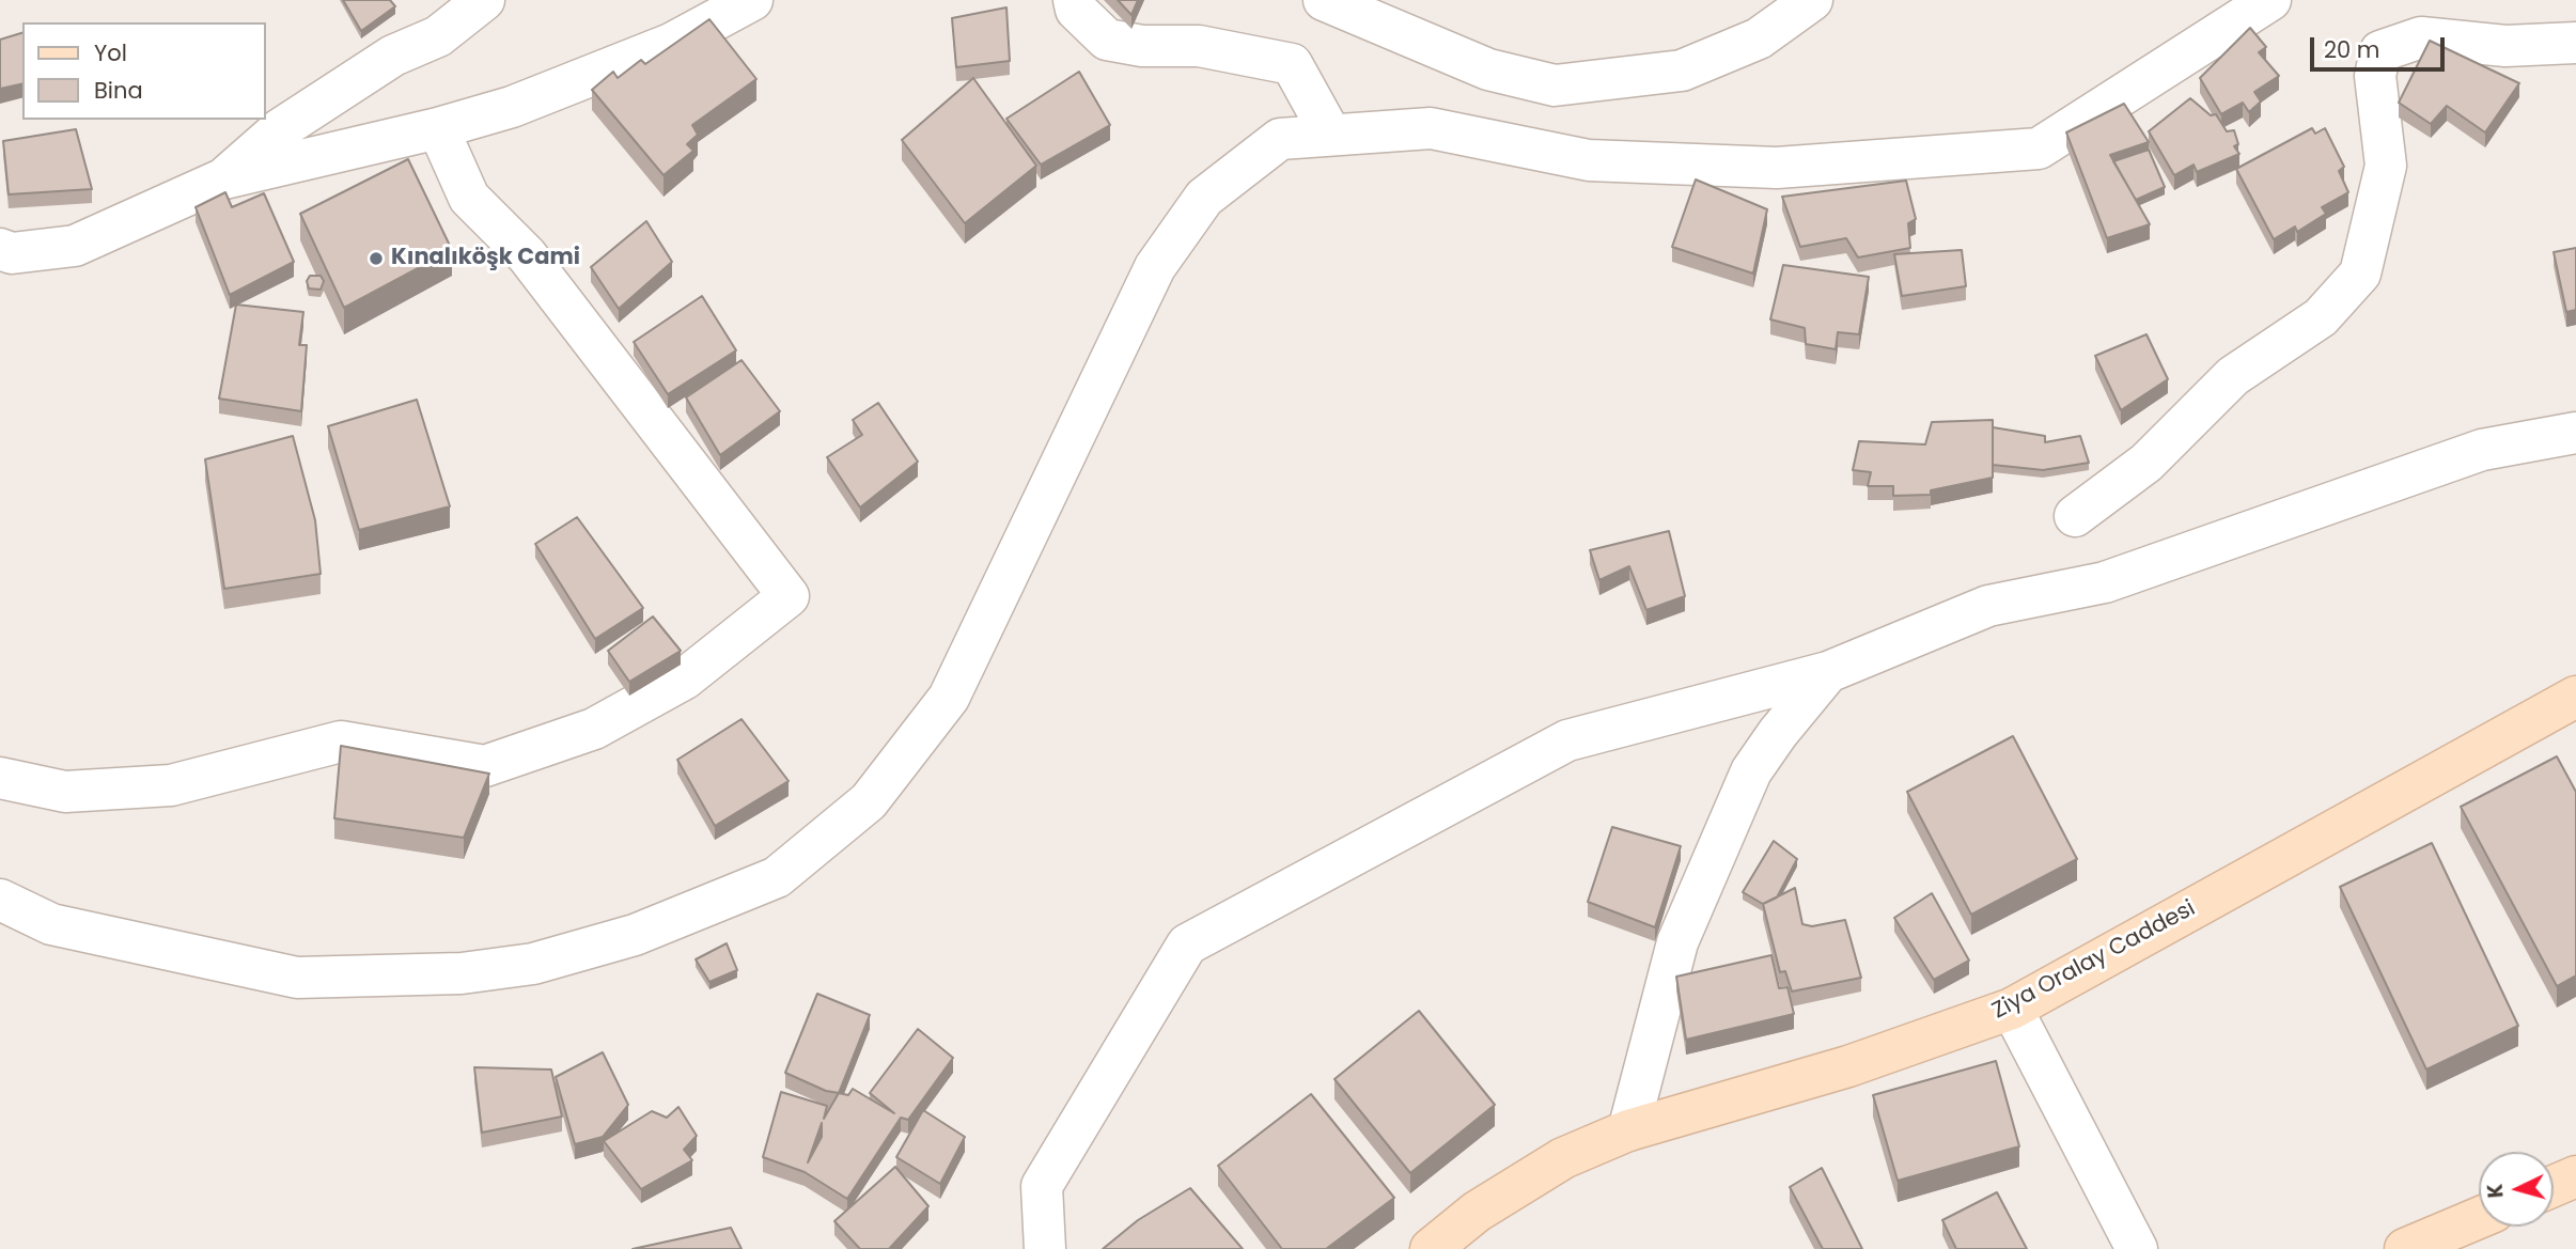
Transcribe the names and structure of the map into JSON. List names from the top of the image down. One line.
{"streets":{"main road":["Ziya Oralay Caddesi"]},"places":["Kınalıköşk Cami"],"legend":["Yol","Bina"],"scale_bar":"20 m","north":"left"}
